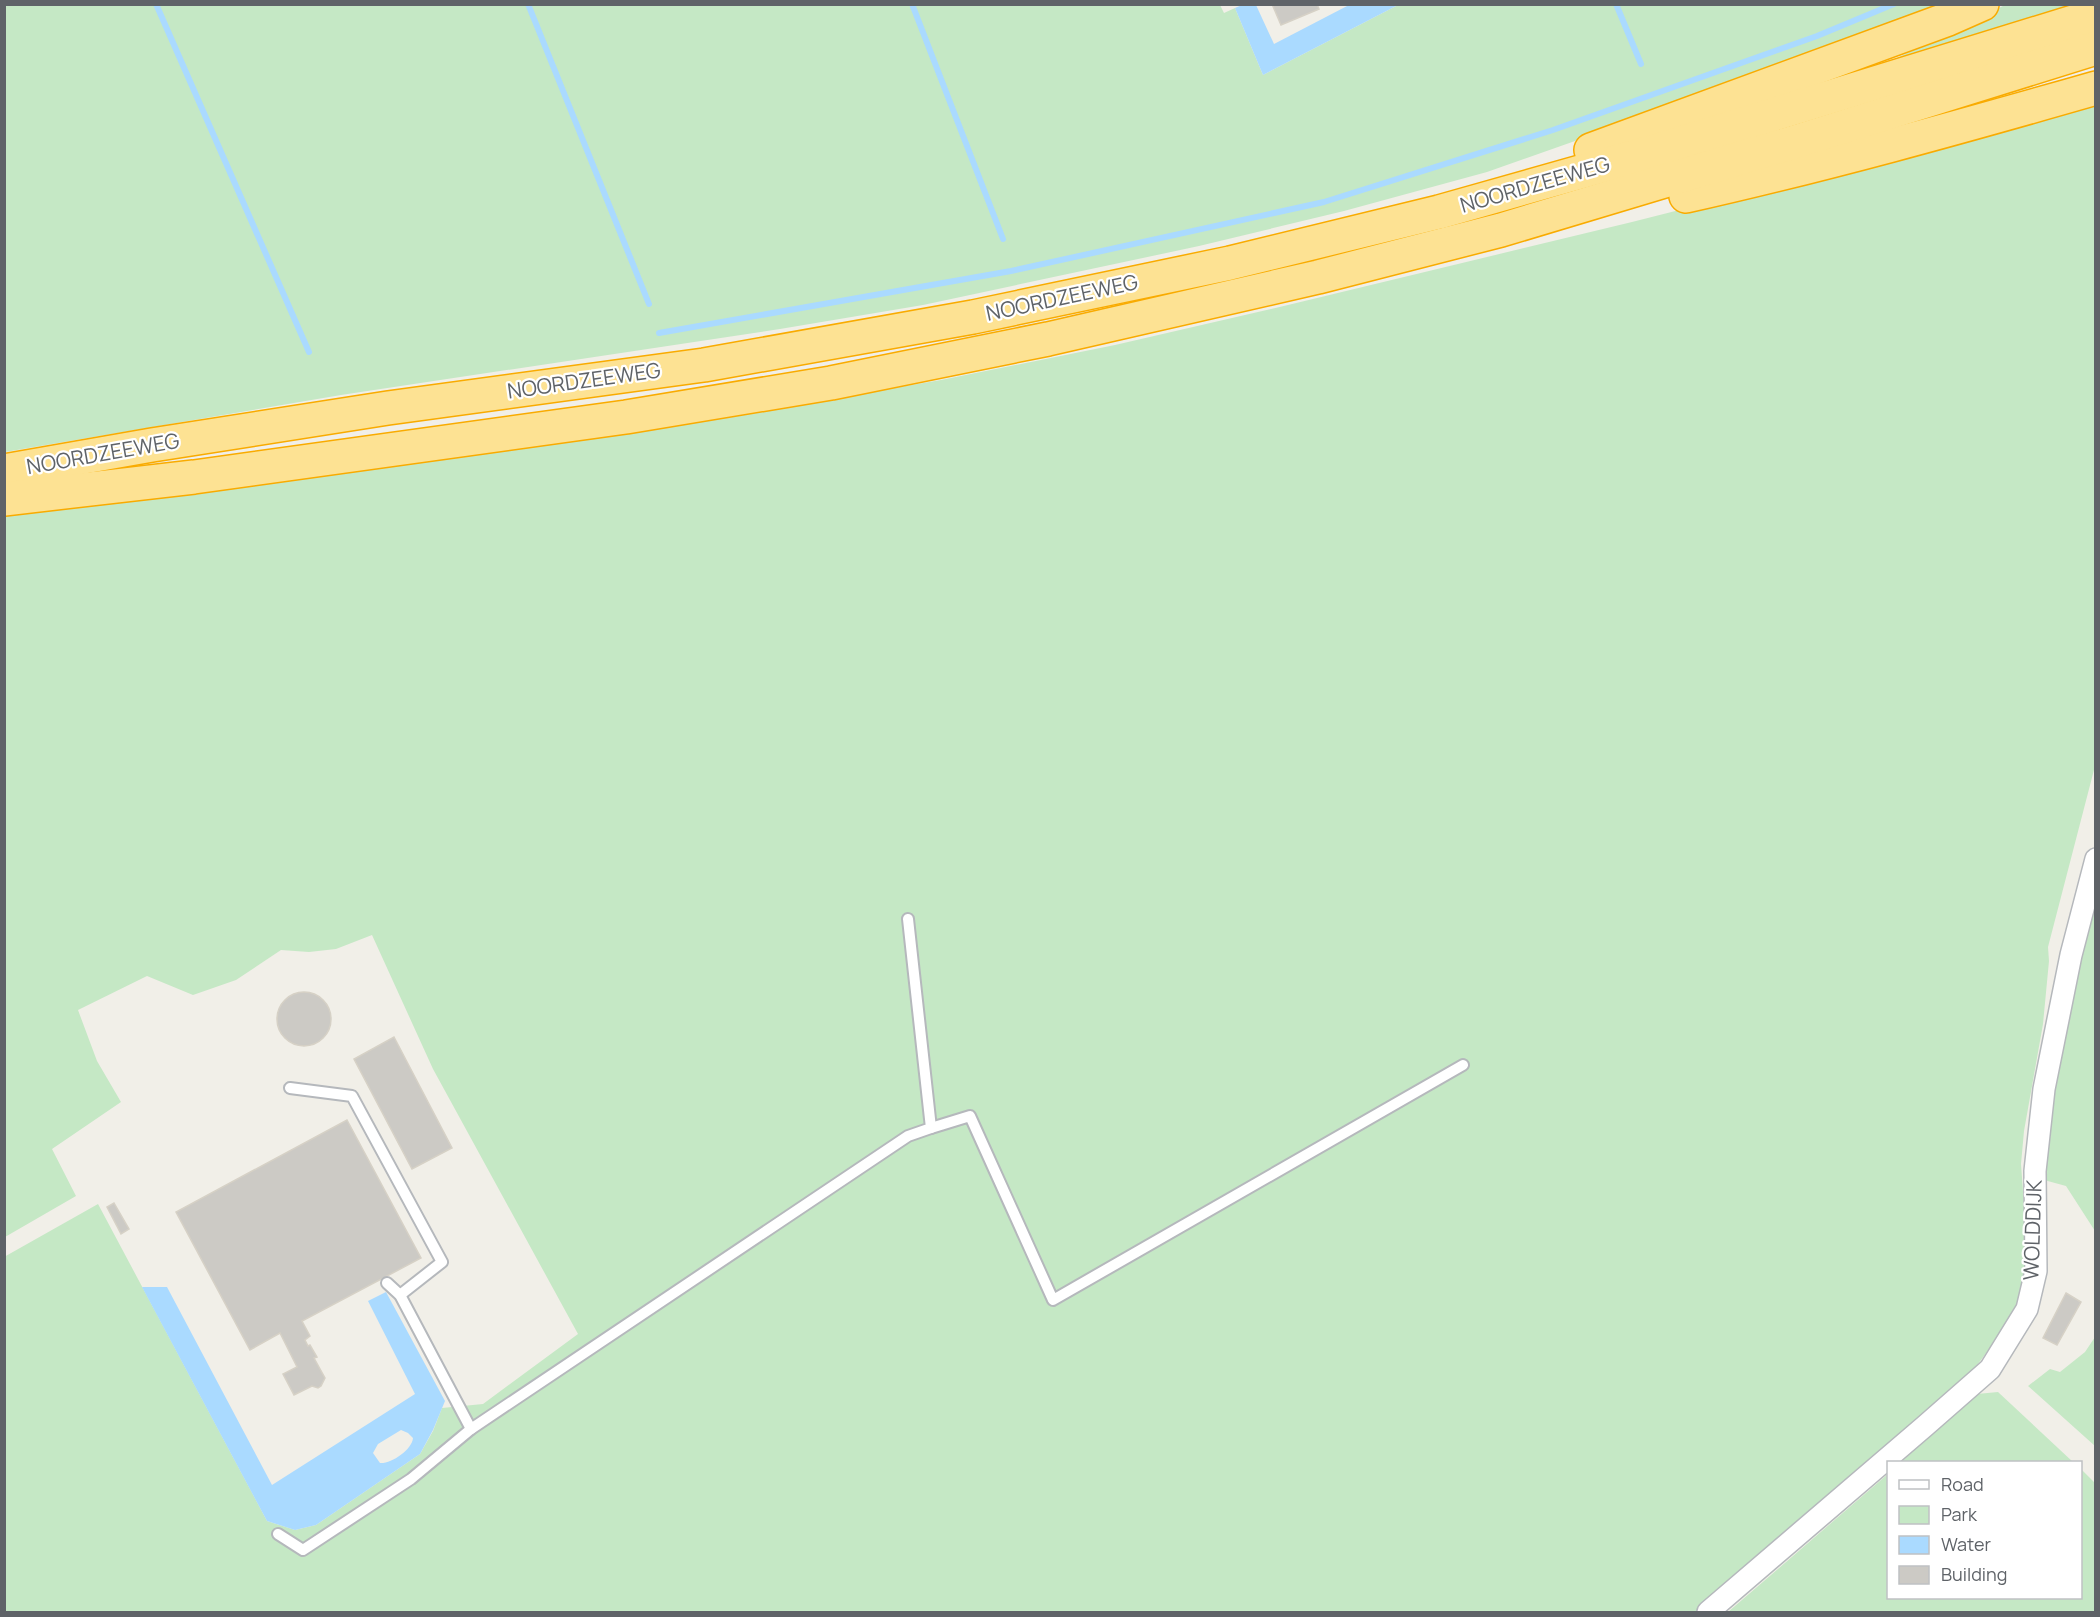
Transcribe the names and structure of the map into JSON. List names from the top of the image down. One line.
{"streets":{"highway":["NOORDZEEWEG"],"street":["WOLDDIJK"]},"legend":["Road","Park","Water","Building"]}
